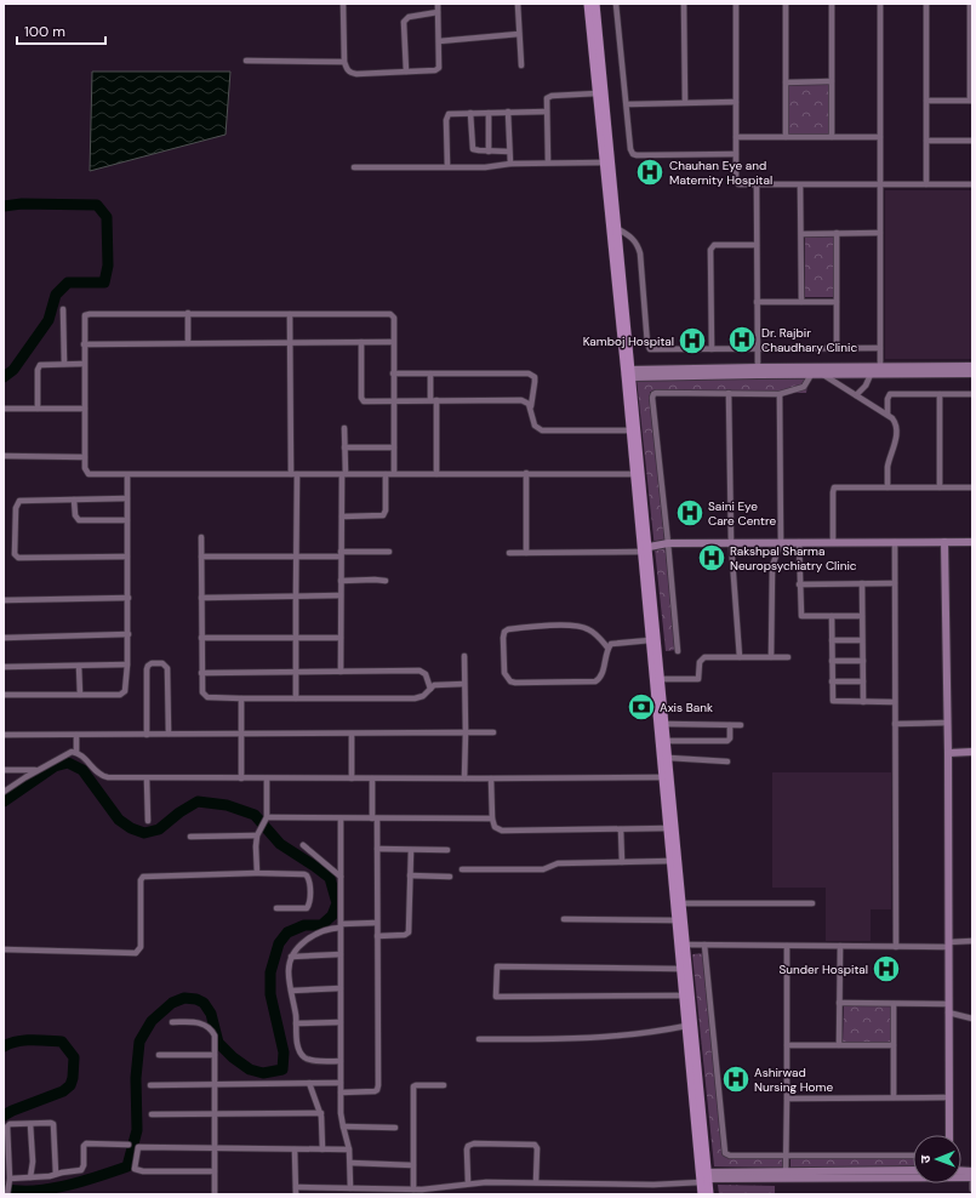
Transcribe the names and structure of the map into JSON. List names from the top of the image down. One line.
{"places":{"hospital":["Chauhan Eye and Maternity Hospital","Dr. Rajbir Chaudhary Clinic","Kamboj Hospital","Saini Eye Care Centre","Rakshpal Sharma Neuropsychiatry Clinic","Sunder Hospital","Ashirwad Nursing Home"],"bank":["Axis Bank"]},"scale_bar":"100 m","north":"left"}
